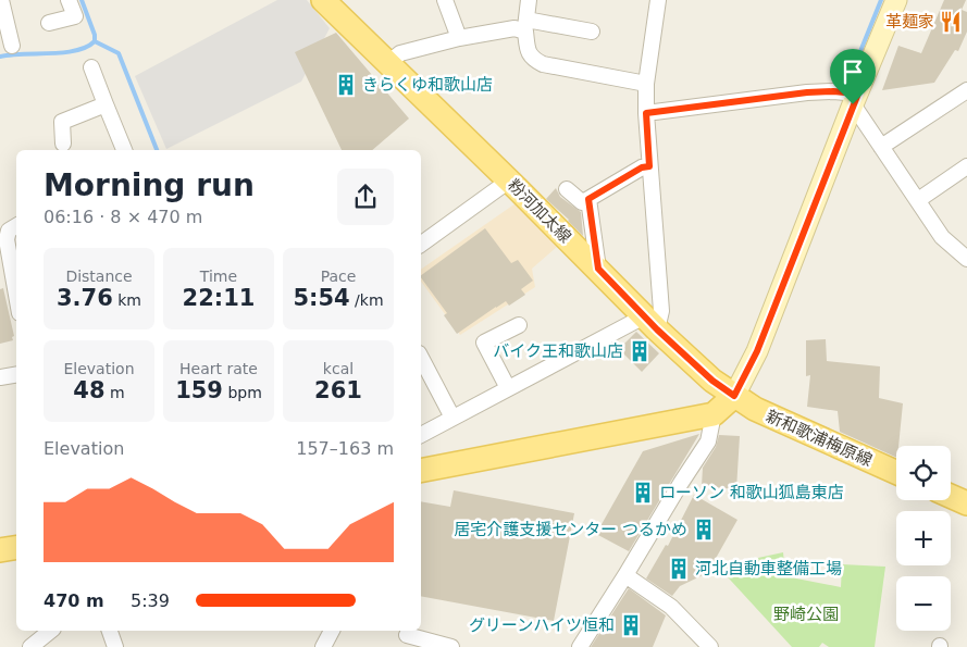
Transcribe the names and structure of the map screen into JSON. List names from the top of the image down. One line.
{"streets":{"main road":["粉河加太線","新和歌浦梅原線"]},"crossings":[["粉河加太線","新和歌浦梅原線"]],"parks":["野崎公園"],"places":{"restaurant":["革麺家"],"building":["きらくゆ和歌山店","バイク王和歌山店","ローソン 和歌山狐島東店","居宅介護支援センター つるかめ","河北自動車整備工場","グリーンハイツ恒和"]},"page":{"heading":["Morning run","06:16 · 8 × 470 m"],"stats":[["Distance","3.76 km"],["Time","22:11"],["Pace","5:54 /km"],["Elevation","48 m"],["Heart rate","159 bpm"],["kcal","261"]],"chart":["Elevation","157–163 m"],"map_buttons":["+","−"],"list":[{"name":"470 m","note":"5:39"}]}}
